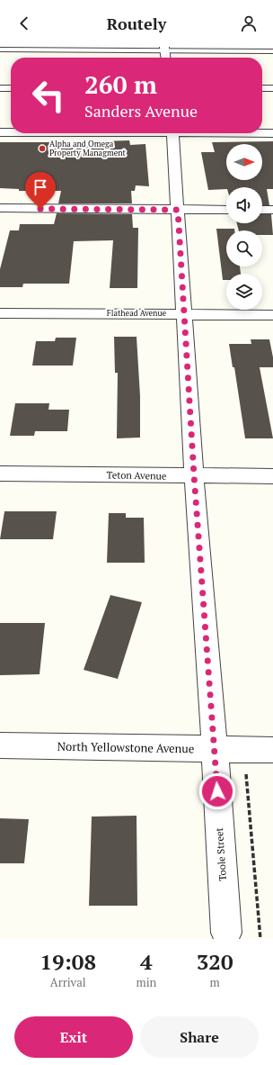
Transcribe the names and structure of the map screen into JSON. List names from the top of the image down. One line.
{"streets":{"street":["Flathead Avenue","Teton Avenue","North Yellowstone Avenue","Toole Street"]},"crossings":[["Flathead Avenue","Toole Street"],["Teton Avenue","Toole Street"],["North Yellowstone Avenue","Toole Street"]],"places":["Alpha and Omega Property Managment"],"north":"right","page":{"header":"Routely","turn":["260 m","Sanders Avenue"],"eta":["19:08","Arrival","4","min","320","m"],"buttons":["Exit","Share"]}}
